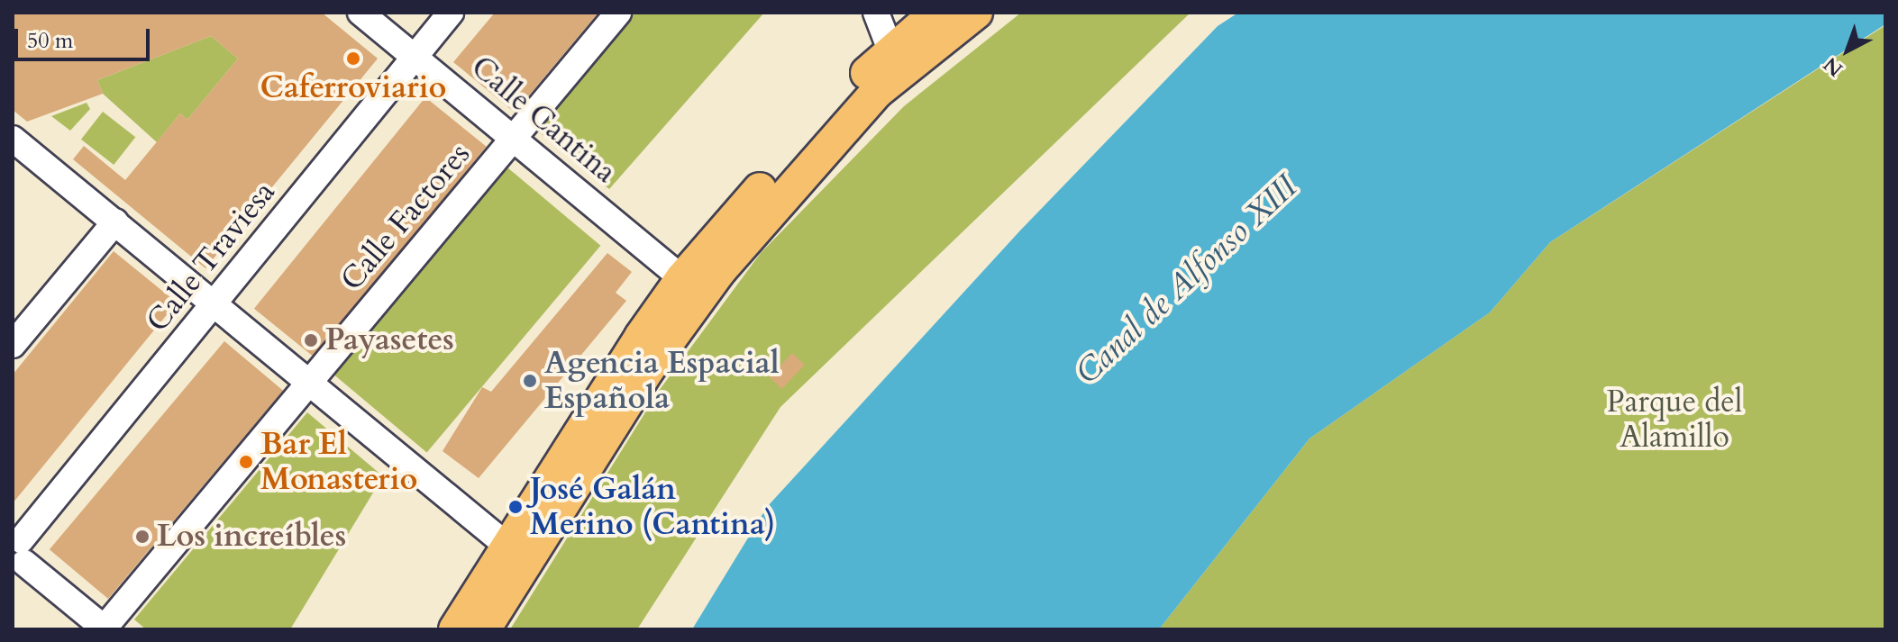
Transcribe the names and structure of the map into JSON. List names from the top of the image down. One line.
{"streets":{"street":["Calle Cantina","Calle Factores","Calle Traviesa"]},"crossings":[["Calle Cantina","Calle Factores"],["Calle Cantina","Calle Traviesa"]],"water":["Canal de Alfonso XIII"],"parks":["Parque del Alamillo"],"places":["Caferroviario","Payasetes","Agencia Espacial Española","Bar El Monasterio","José Galán Merino (Cantina)","Los increíbles"],"scale_bar":"50 m","north":"bottom left"}
